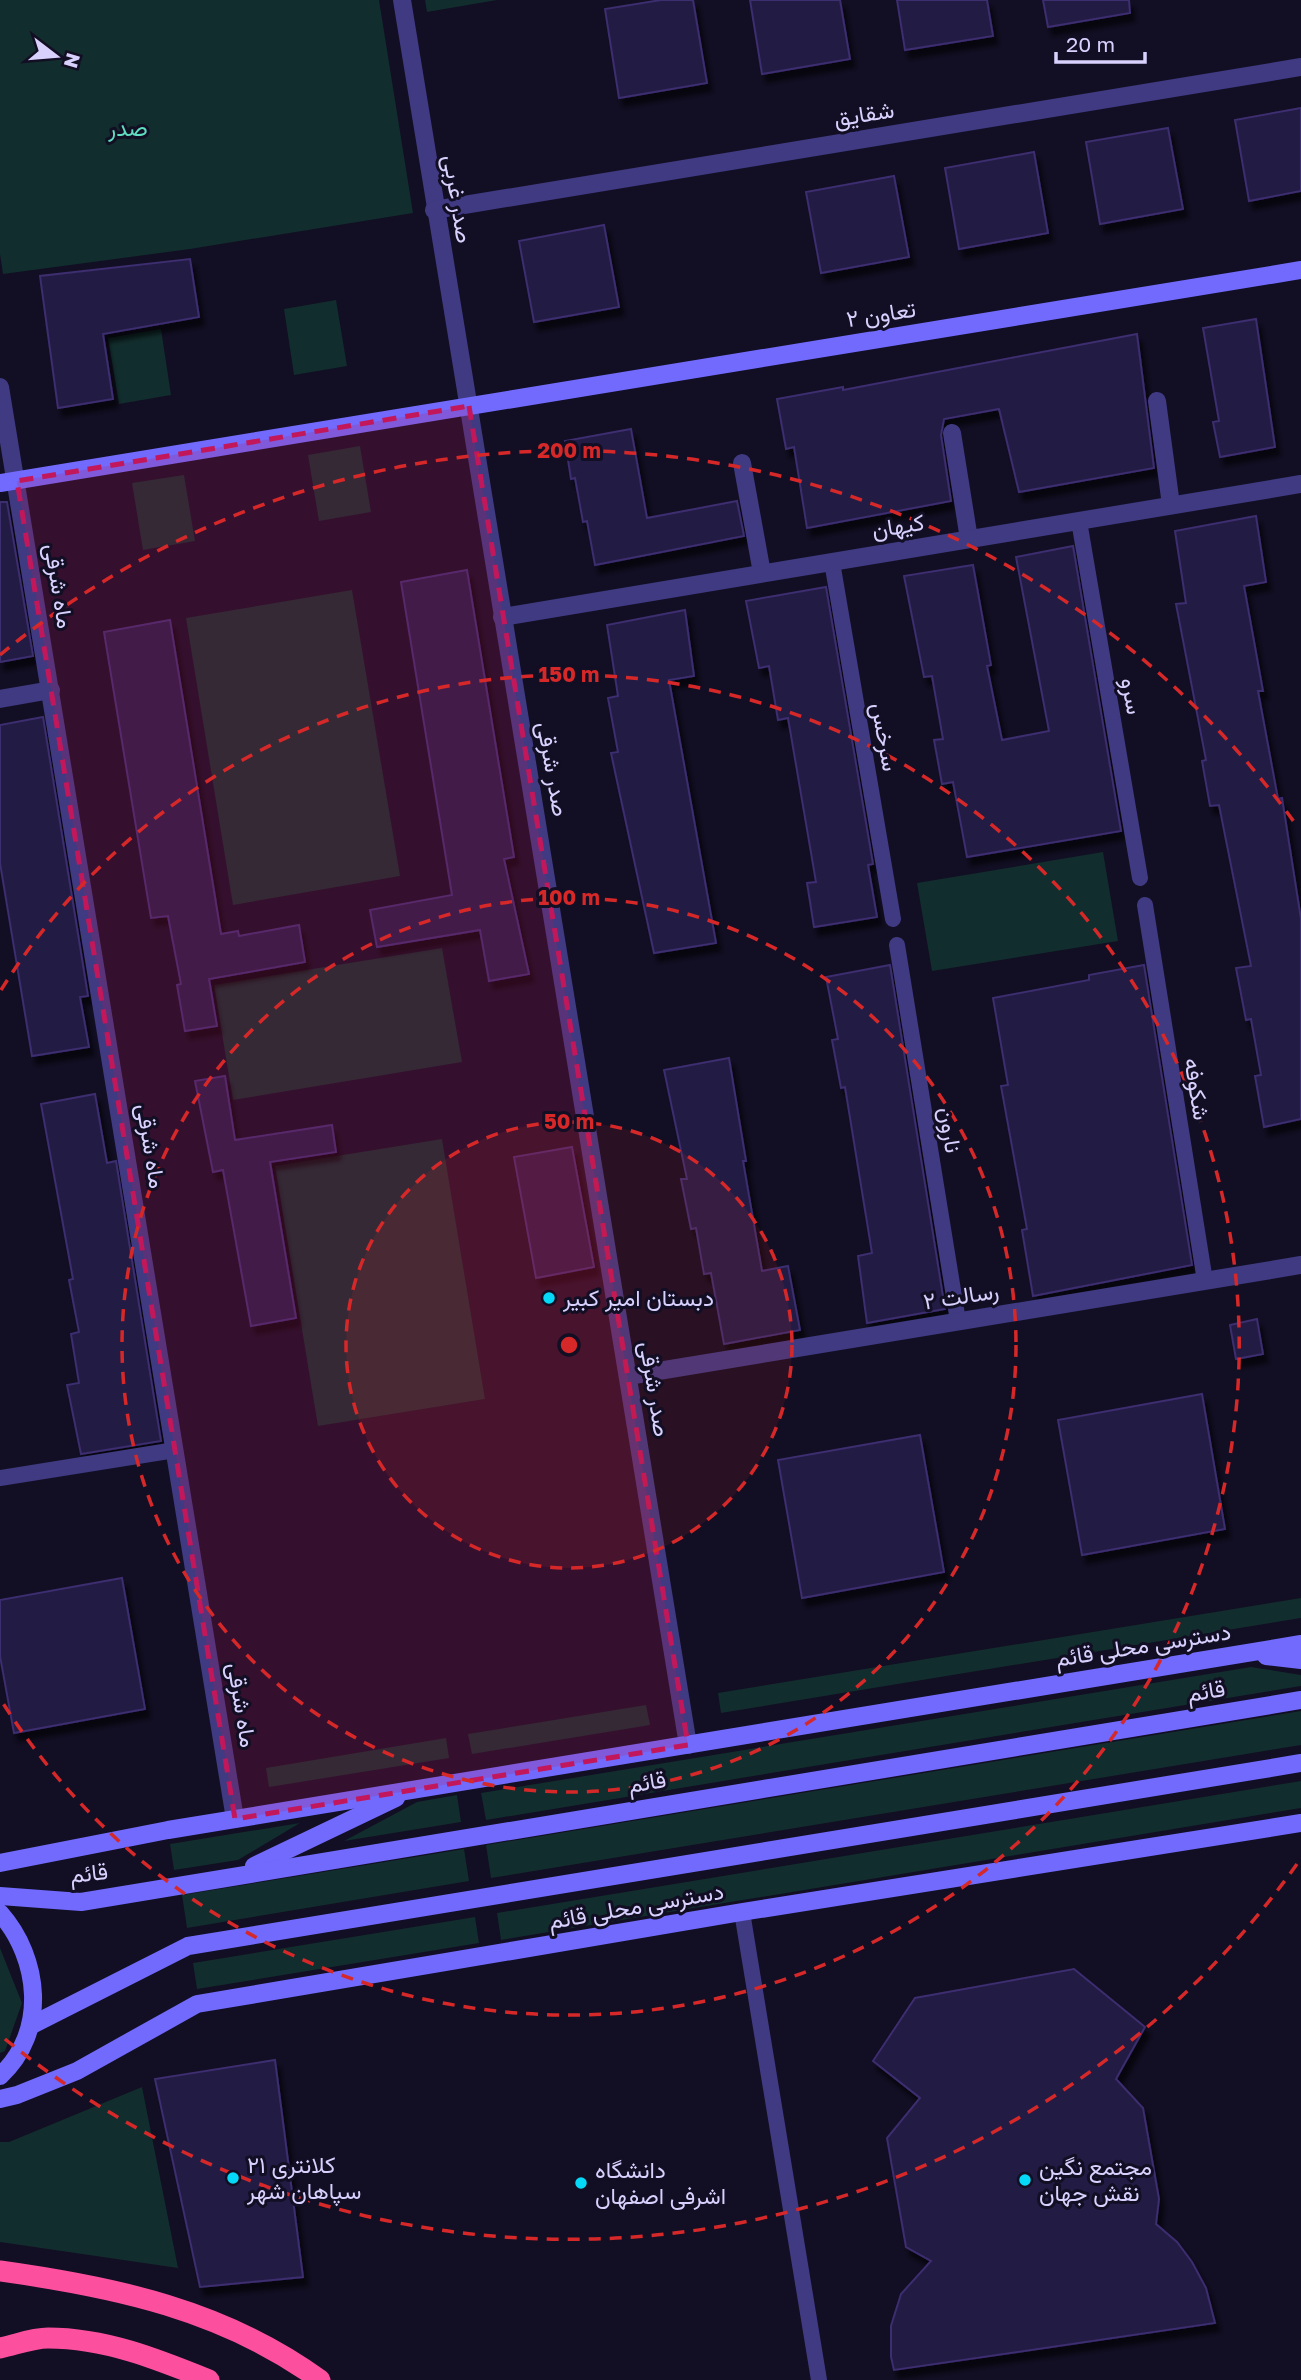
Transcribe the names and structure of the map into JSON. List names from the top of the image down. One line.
{"streets":{"street":["شقایق","صدر غربی","تعاون ۲","کیهان","ماه شرقی","صدر شرقی","رسالت ۲","دسترسی محلی قائم","قائم"],"lane":["سرو","سرخس","شکوفه","نارون"]},"crossings":[["شقایق","صدر غربی"],["صدر غربی","تعاون ۲"],["صدر غربی","صدر شرقی"],["تعاون ۲","ماه شرقی"],["تعاون ۲","صدر شرقی"],["کیهان","سرو"],["کیهان","سرخس"],["کیهان","صدر شرقی"],["ماه شرقی","دسترسی محلی قائم"],["صدر شرقی","رسالت ۲"],["صدر شرقی","دسترسی محلی قائم"],["شکوفه","رسالت ۲"],["نارون","رسالت ۲"]],"parks":["صدر"],"places":["دبستان امیر کبیر","کلانتری ۲۱ سپاهان شهر","مجتمع نگین نقش جهان","دانشگاه اشرفی اصفهان"],"scale_bar":"20 m","north":"right","rings":["200 m","150 m","100 m","50 m"]}
